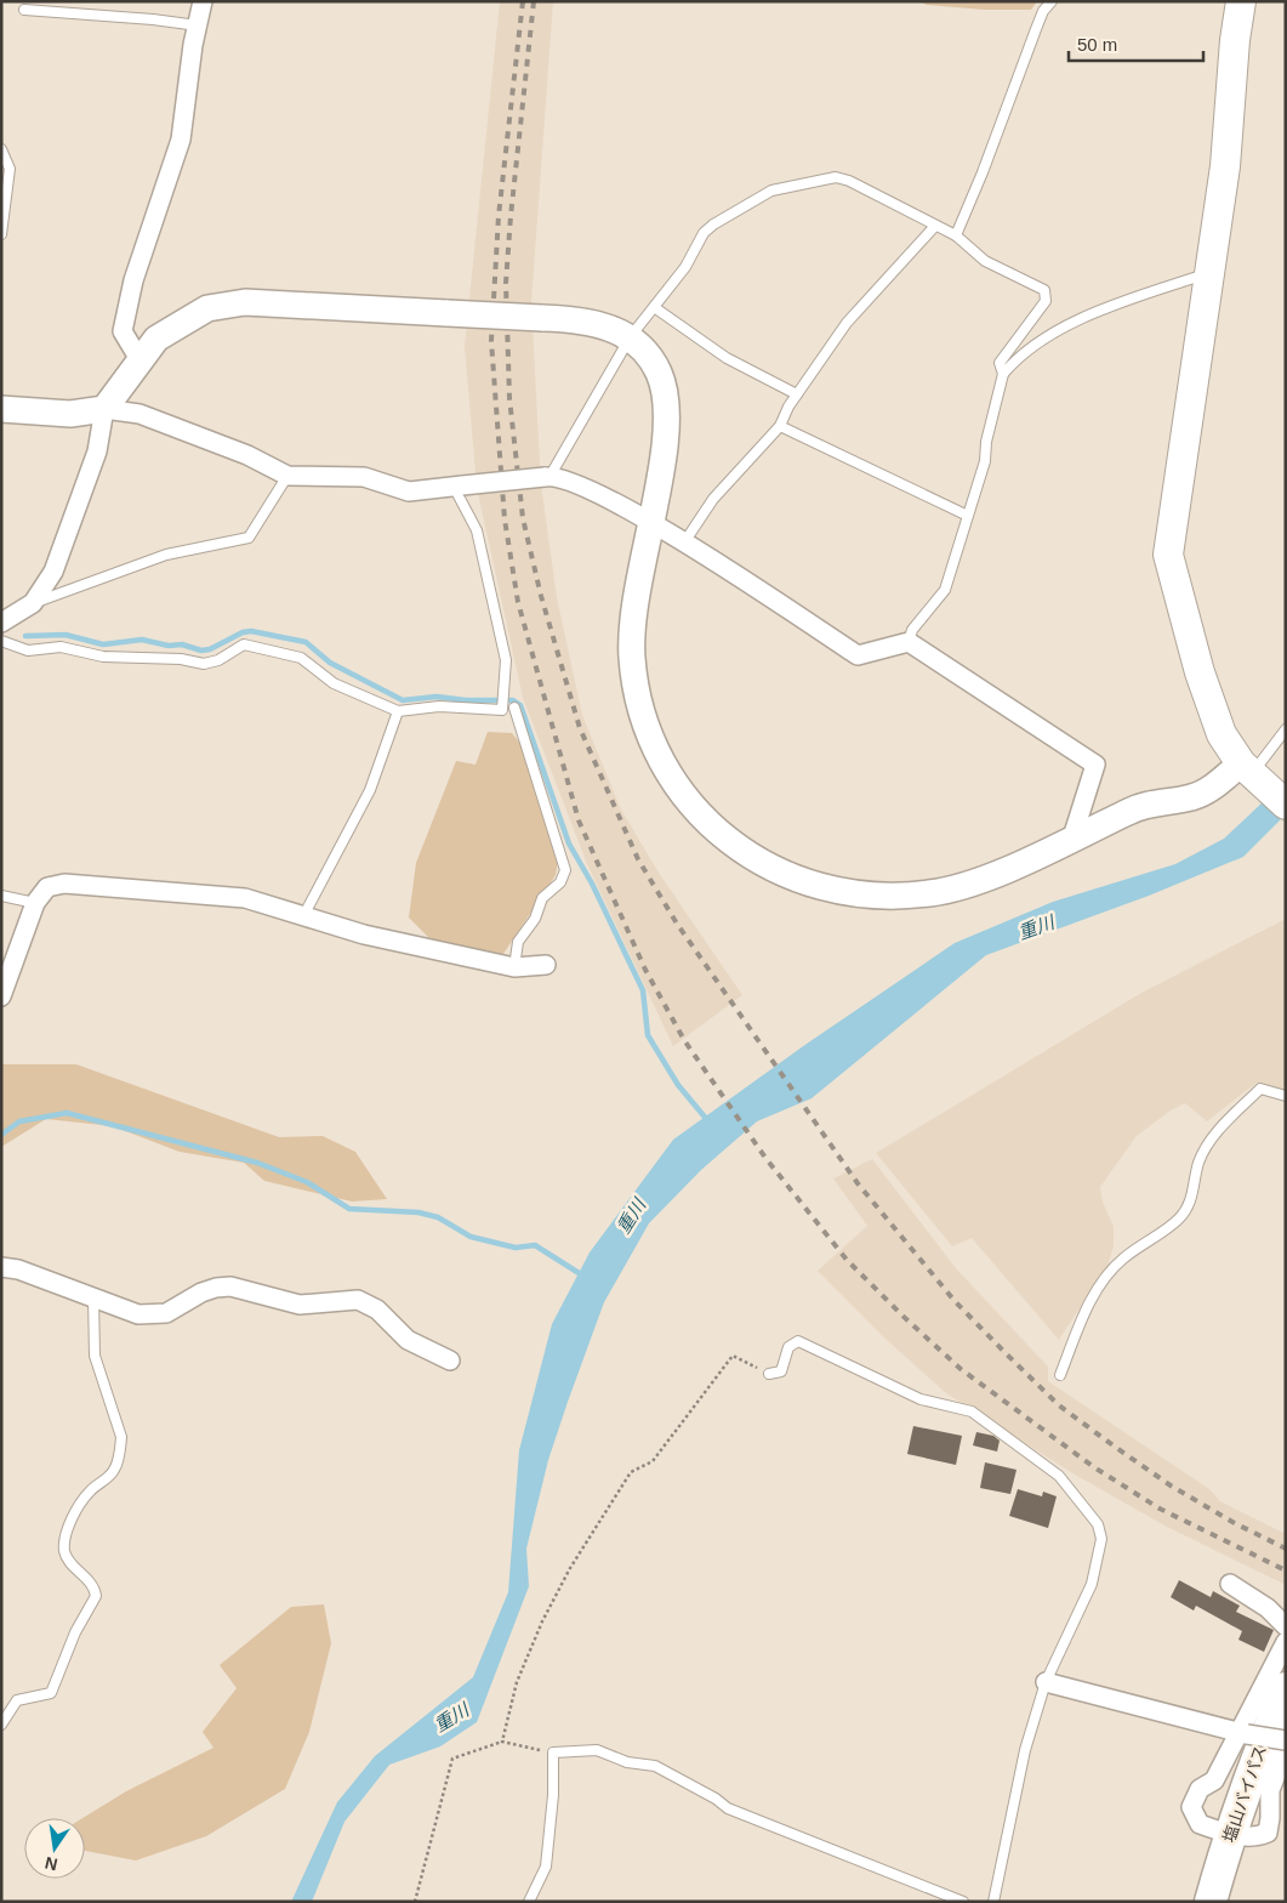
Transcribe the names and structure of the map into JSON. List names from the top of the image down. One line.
{"streets":{"highway":["塩山バイパス"]},"water":["重川"],"scale_bar":"50 m","north":"bottom"}
